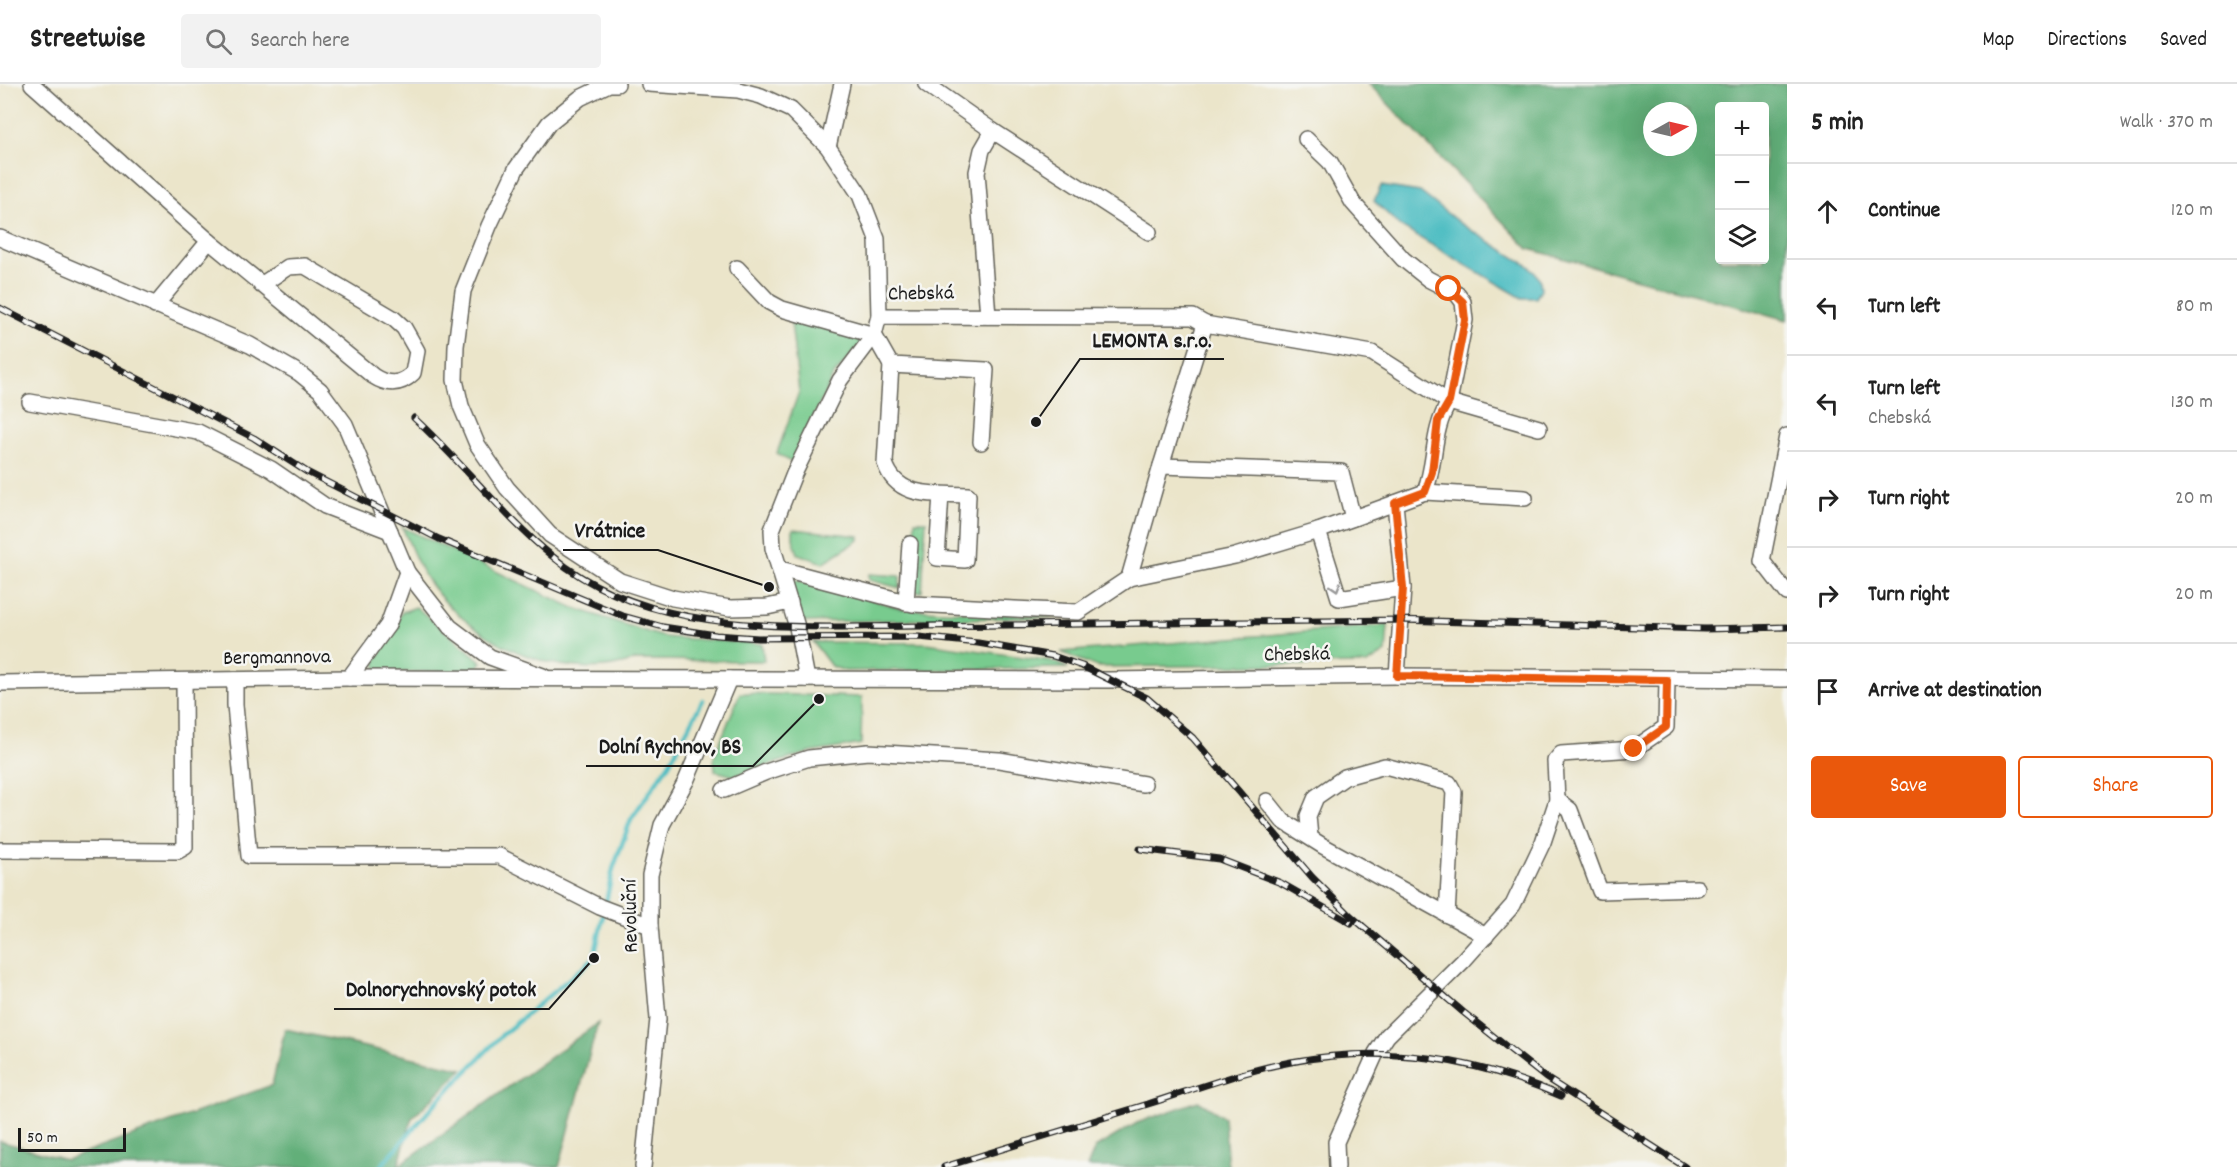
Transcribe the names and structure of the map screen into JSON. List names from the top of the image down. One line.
{"streets":{"street":["Chebská","Bergmannova","Revoluční"]},"crossings":[["Chebská","Bergmannova"],["Chebská","Revoluční"]],"places":["LEMONTA s.r.o.","Vrátnice","Dolní Rychnov, BS","Dolnorychnovský potok"],"scale_bar":"50 m","north":"right","page":{"header":"Streetwise","search":"Search here","nav":["Map","Directions","Saved"],"heading":["5 min","Walk · 370 m"],"map_buttons":["+","−"],"list":[["Continue","120 m"],["Turn left","80 m"],["Turn left","Chebská","130 m"],["Turn right","20 m"],["Turn right","20 m"],"Arrive at destination"],"buttons":["Save","Share"],"scale":"50 m"}}
